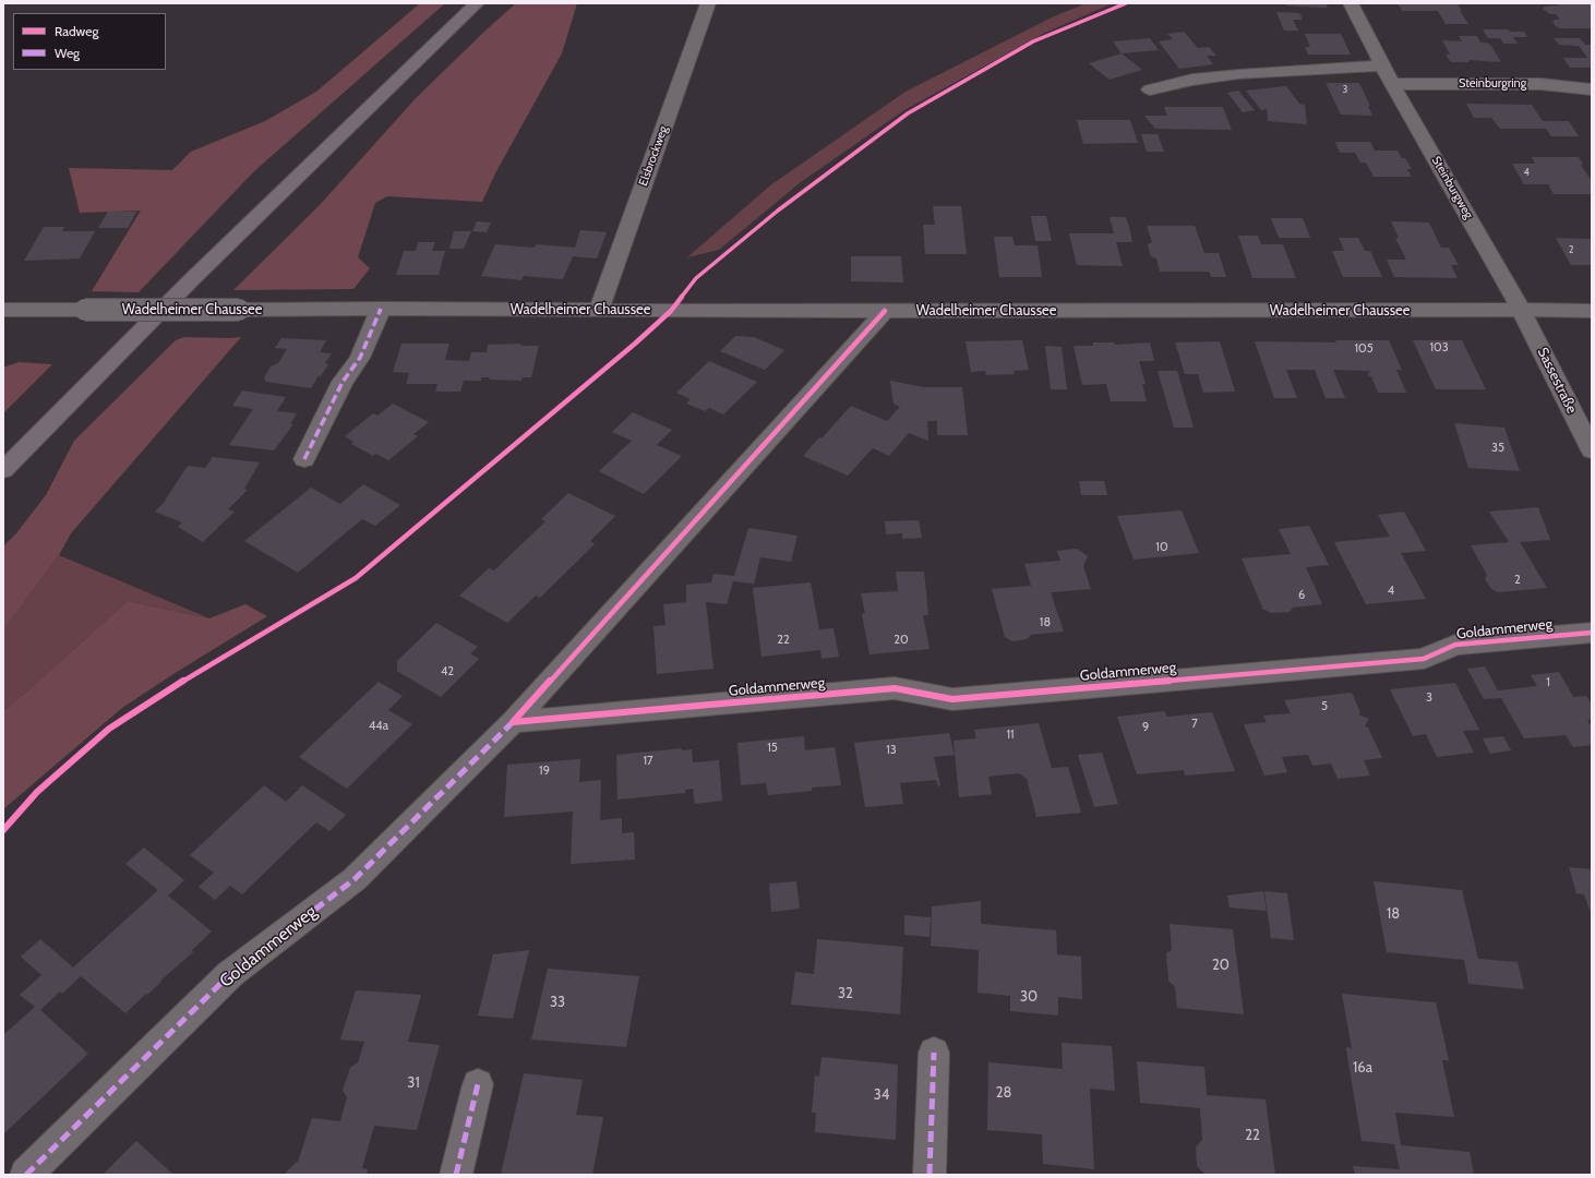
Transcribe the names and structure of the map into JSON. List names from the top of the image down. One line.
{"streets":{"street":["Steinburgring","Elsbrockweg","Steinburgweg","Wadelheimer Chaussee","Sassestraße","Goldammerweg"]},"crossings":[["Steinburgring","Steinburgweg"],["Elsbrockweg","Wadelheimer Chaussee"],["Steinburgweg","Wadelheimer Chaussee"],["Steinburgweg","Sassestraße"],["Wadelheimer Chaussee","Sassestraße"],["Wadelheimer Chaussee","Goldammerweg"]],"house_numbers":["3","4","2","103","105","35","10","2","4","6","18","22","20","42","1","3","5","7","44a","9","11","15","13","17","19","18","20","32","30","33","16a","31","28","34","22"],"legend":["Radweg","Weg"]}
